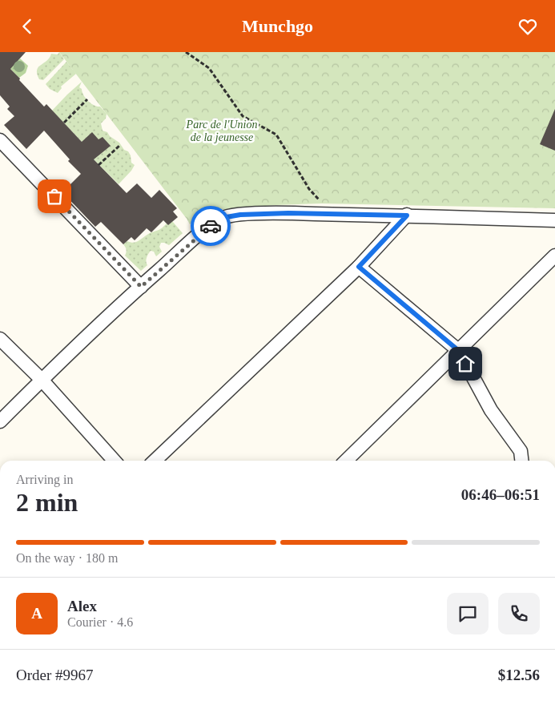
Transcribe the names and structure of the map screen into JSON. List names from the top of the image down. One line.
{"parks":["Parc de l'Union de la jeunesse"],"page":{"header":"Munchgo","heading":["2 min","Arriving in","06:46–06:51"],"panel":["Alex","Courier · 4.6","Order #9967","$12.56"],"bar":"On the way · 180 m","round":"A"}}
